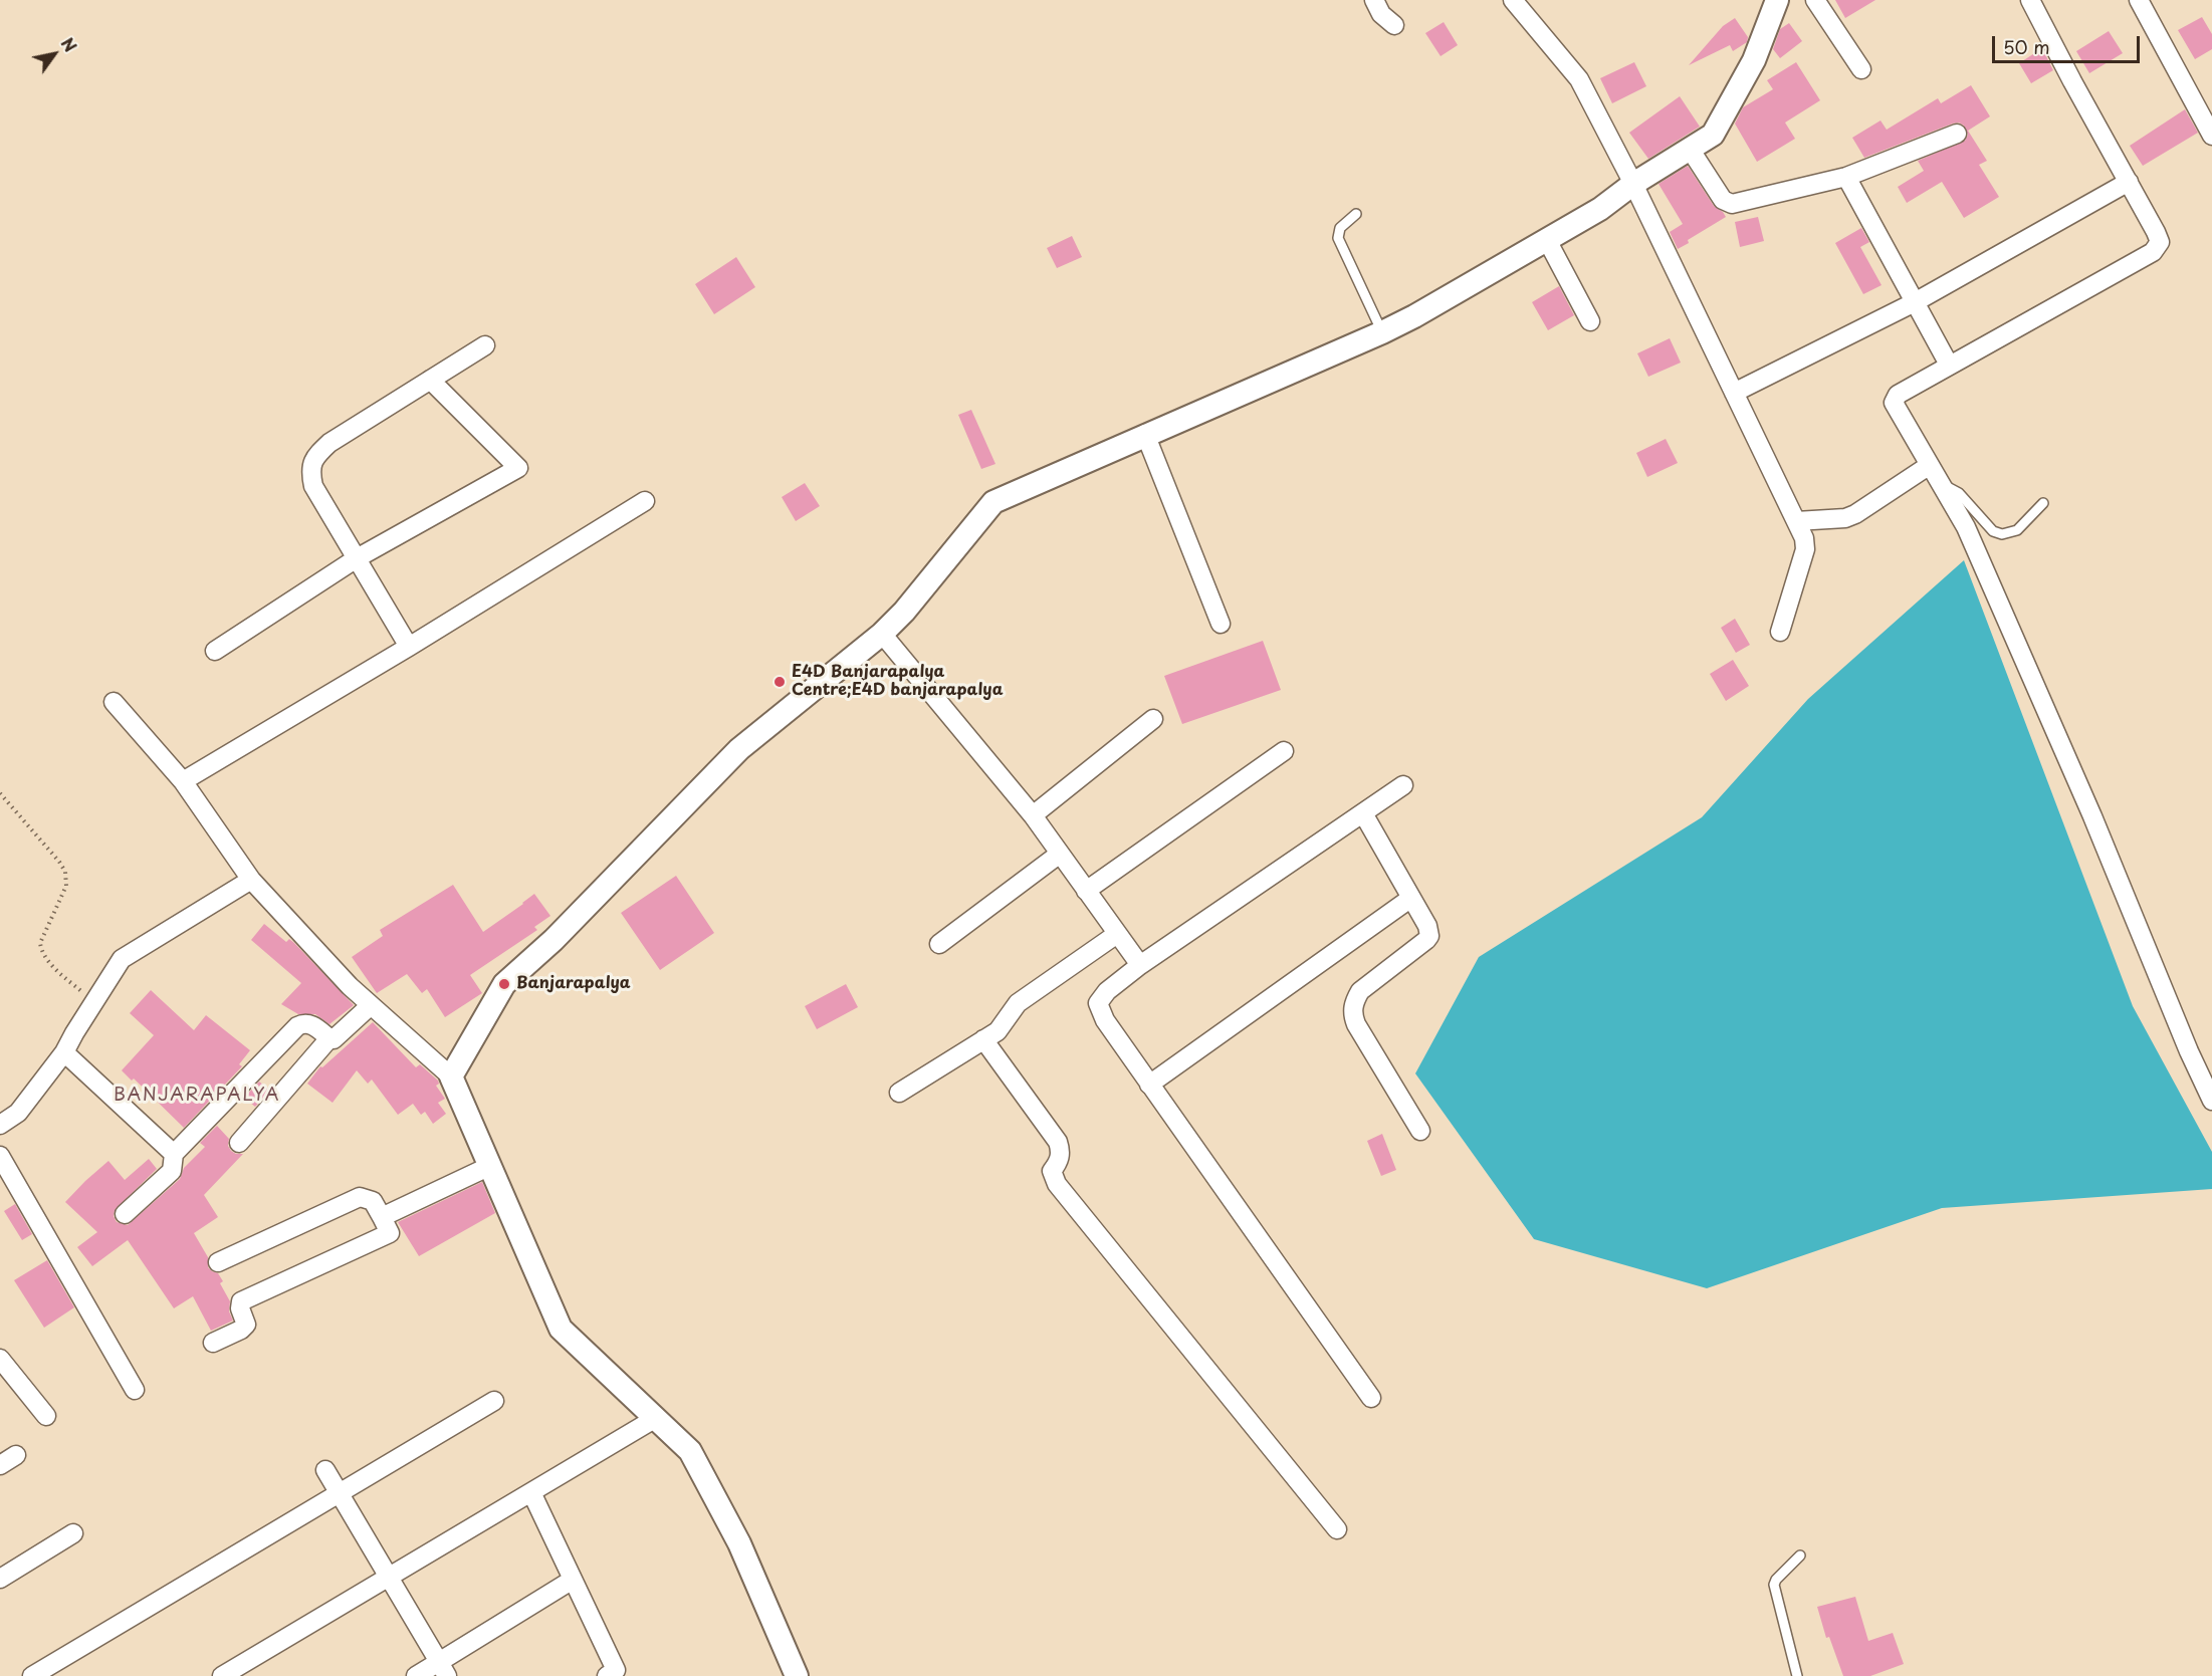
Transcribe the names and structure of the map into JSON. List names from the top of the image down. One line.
{"districts":["BANJARAPALYA"],"places":["E4D Banjarapalya Centre;E4D banjarapalya","Banjarapalya"],"scale_bar":"50 m","north":"top right"}
